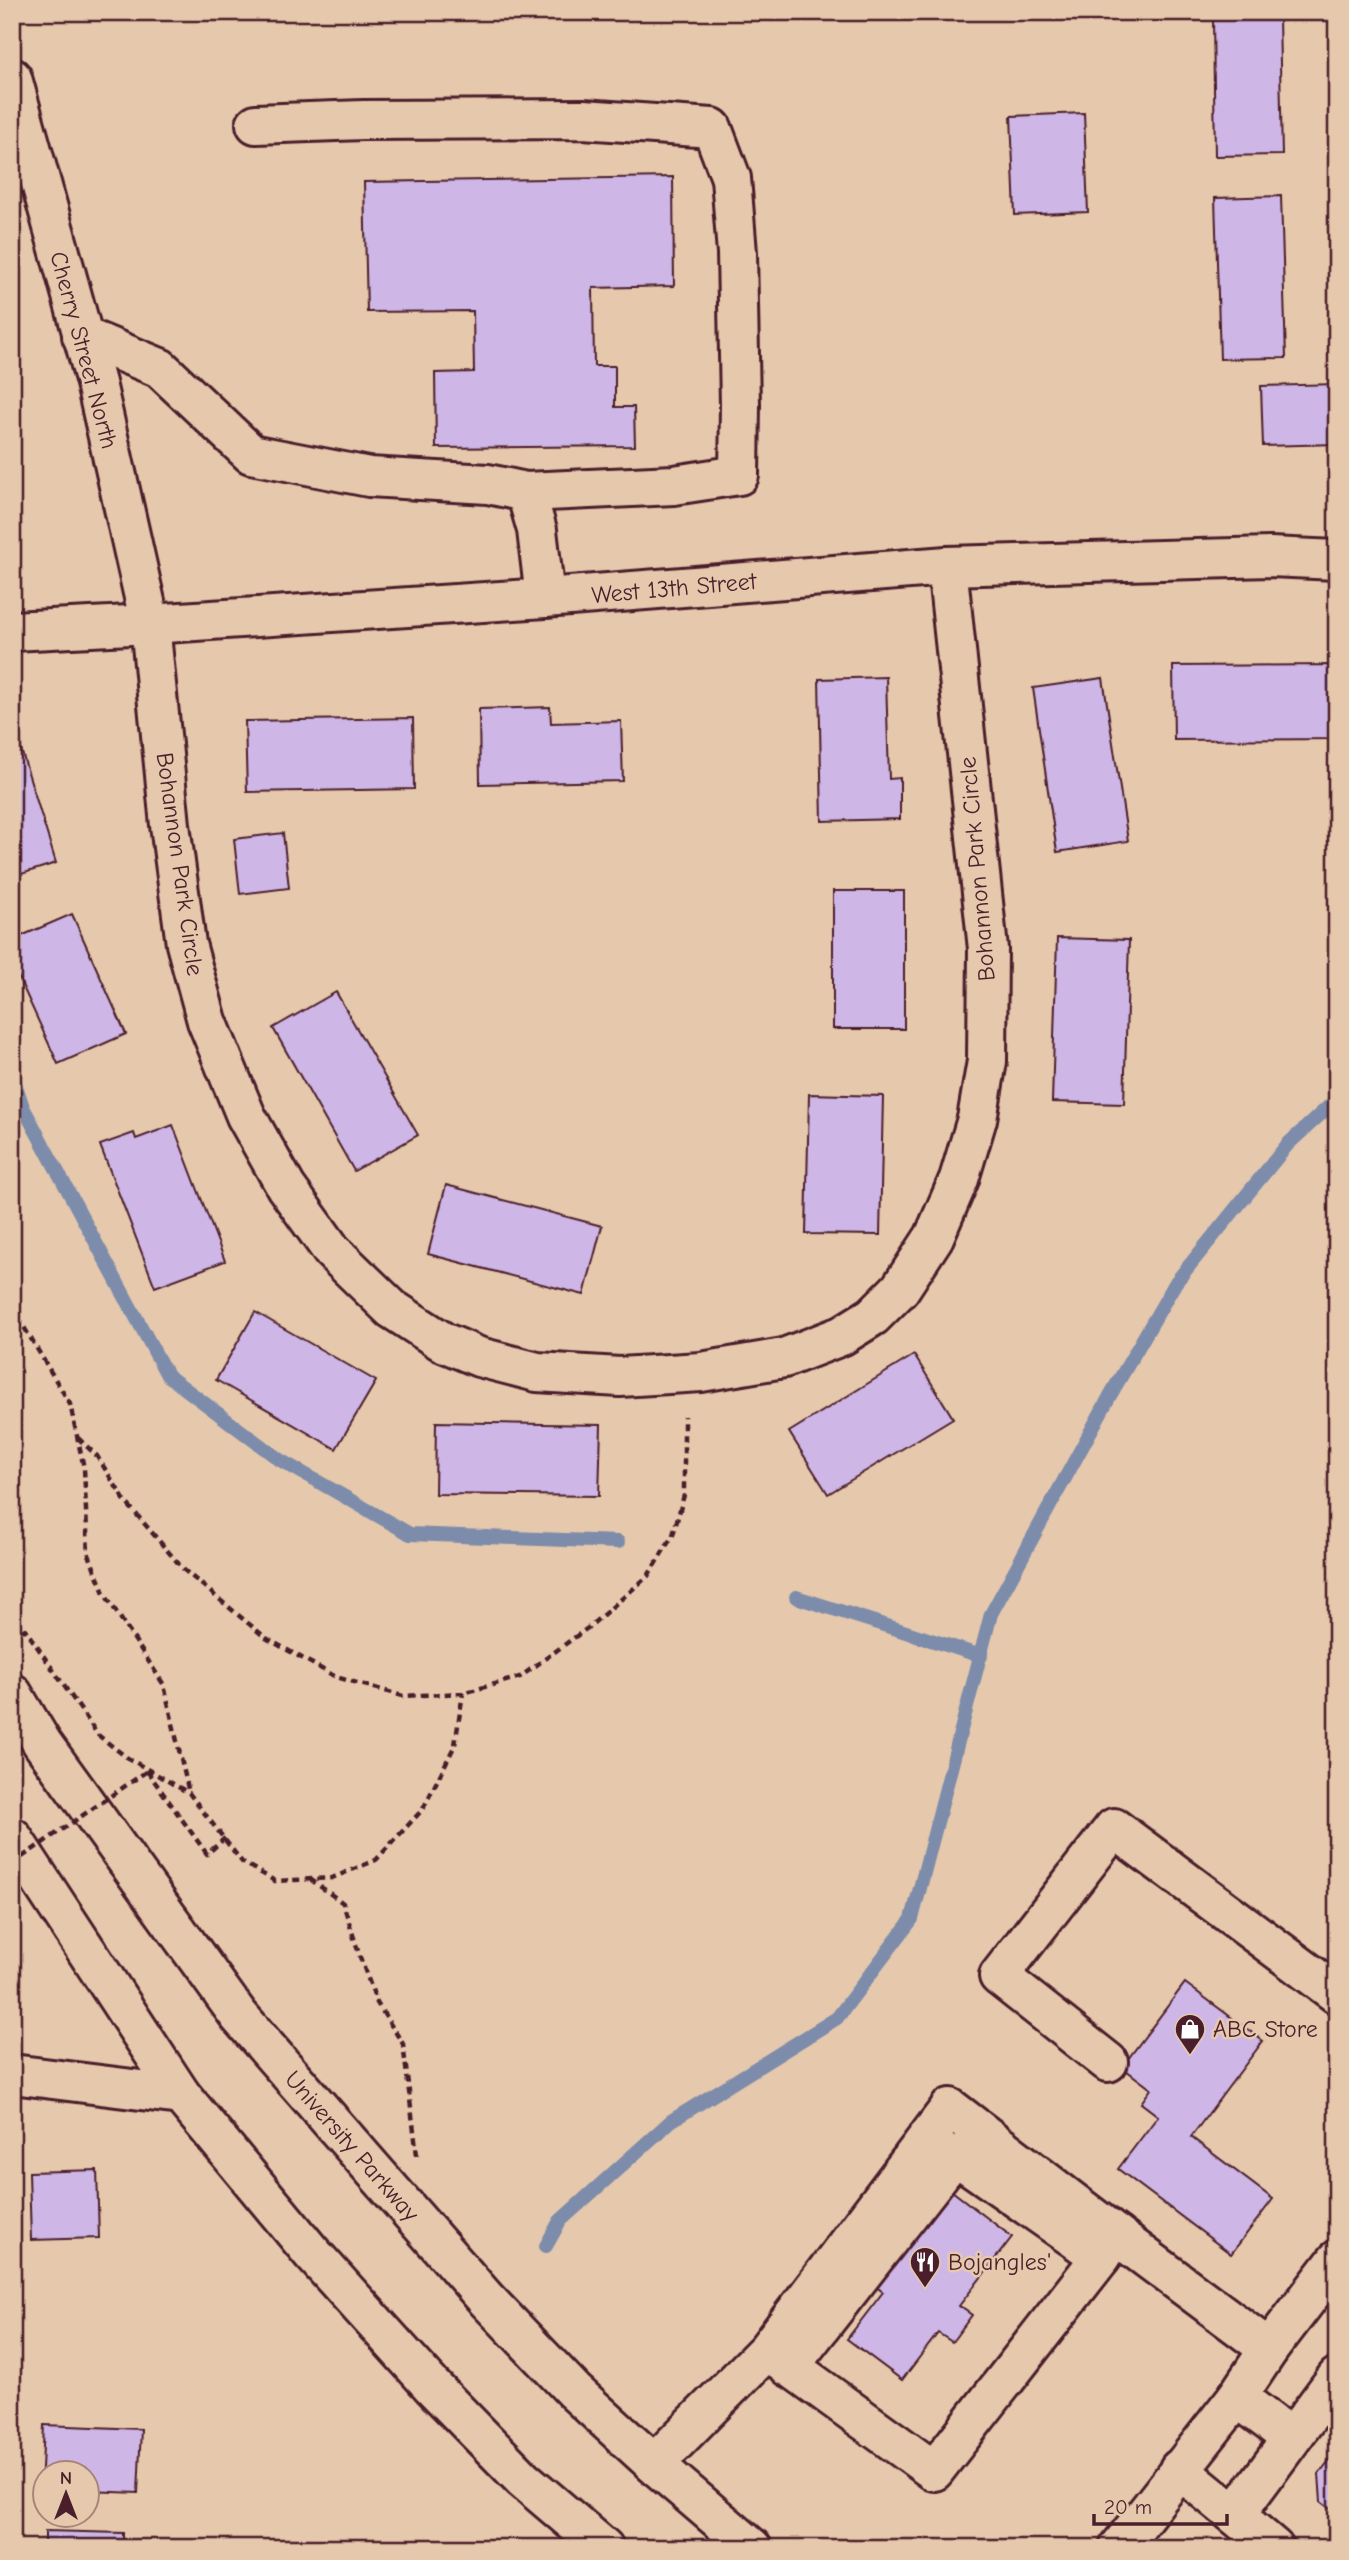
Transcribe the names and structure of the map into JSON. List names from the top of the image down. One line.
{"streets":{"street":["Cherry Street North","West 13th Street","Bohannon Park Circle","University Parkway"]},"crossings":[["Cherry Street North","West 13th Street"],["Cherry Street North","Bohannon Park Circle"],["West 13th Street","Bohannon Park Circle"]],"places":{"shop":["ABC Store"],"restaurant":["Bojangles'"]},"scale_bar":"20 m","north":"top"}
